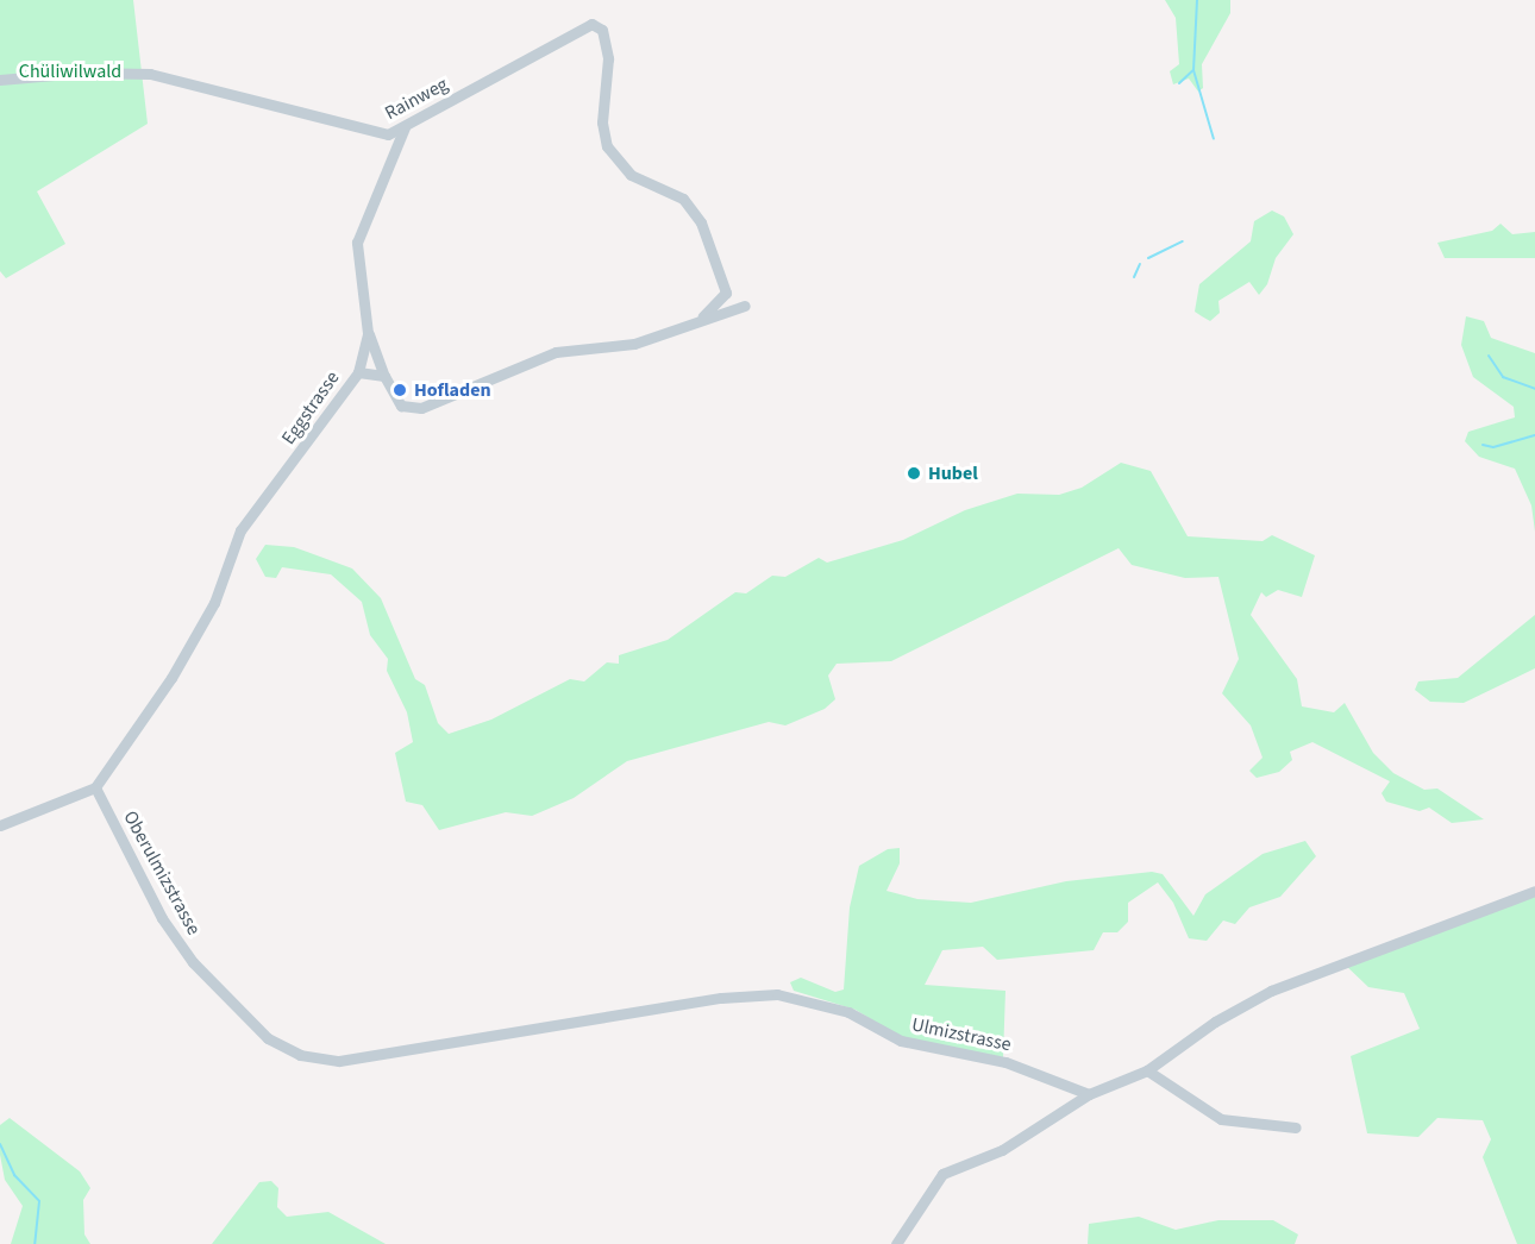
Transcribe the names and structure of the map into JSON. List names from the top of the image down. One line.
{"streets":{"street":["Rainweg","Eggstrasse","Oberulmizstrasse","Ulmizstrasse"]},"crossings":[["Eggstrasse","Oberulmizstrasse"],["Oberulmizstrasse","Ulmizstrasse"]],"parks":["Chüliwilwald"],"places":["Hofladen","Hubel"]}
